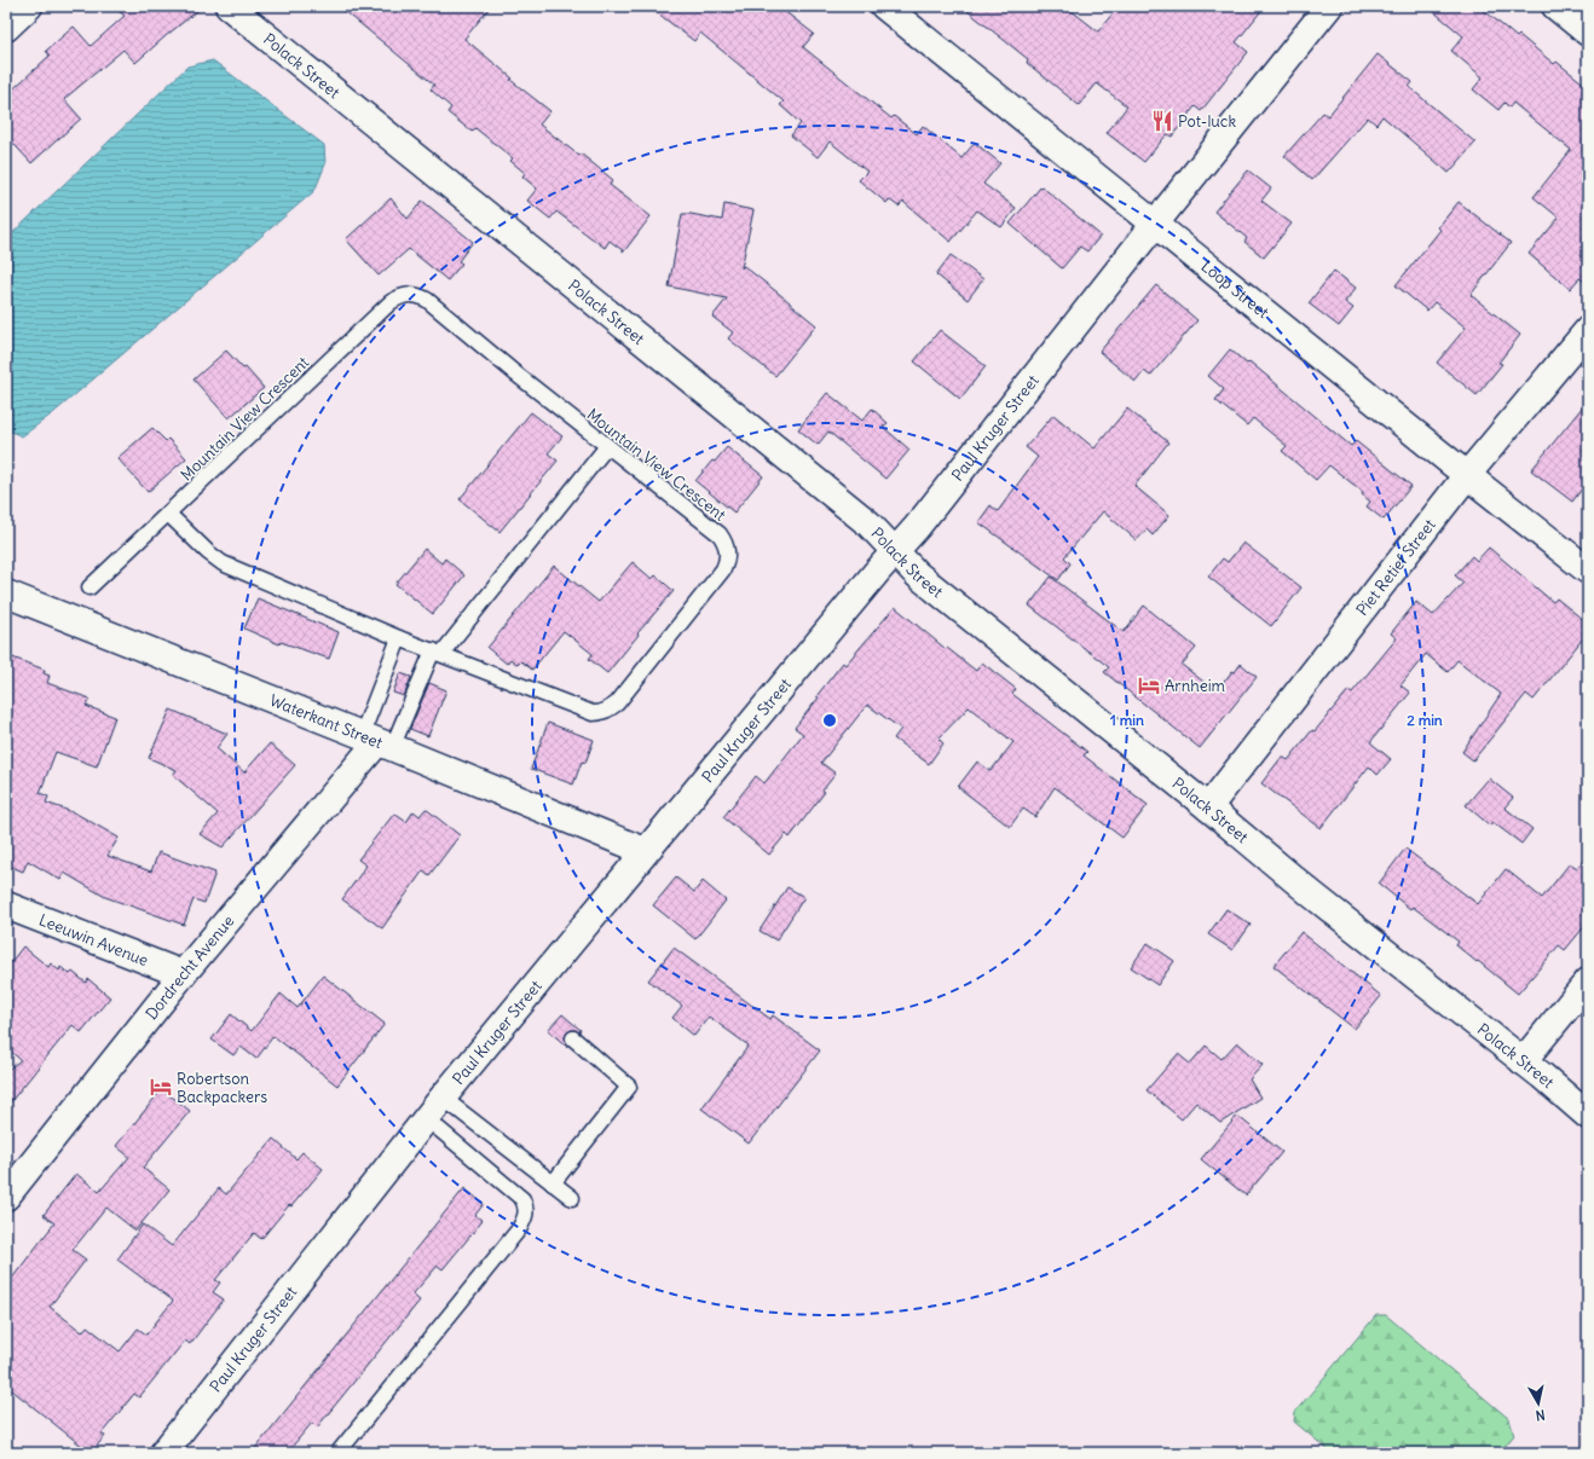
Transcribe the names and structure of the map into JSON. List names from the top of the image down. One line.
{"streets":{"street":["Polack Street","Loop Street","Paul Kruger Street","Piet Retief Street","Waterkant Street","Leeuwin Avenue","Dordrecht Avenue"],"lane":["Mountain View Crescent"]},"crossings":[["Polack Street","Paul Kruger Street"],["Polack Street","Piet Retief Street"],["Loop Street","Paul Kruger Street"],["Loop Street","Piet Retief Street"],["Paul Kruger Street","Waterkant Street"],["Waterkant Street","Dordrecht Avenue"],["Leeuwin Avenue","Dordrecht Avenue"]],"places":{"restaurant":["Pot-luck"],"hotel":["Arnheim","Robertson Backpackers"]},"north":"bottom","rings":["1 min","2 min"]}
